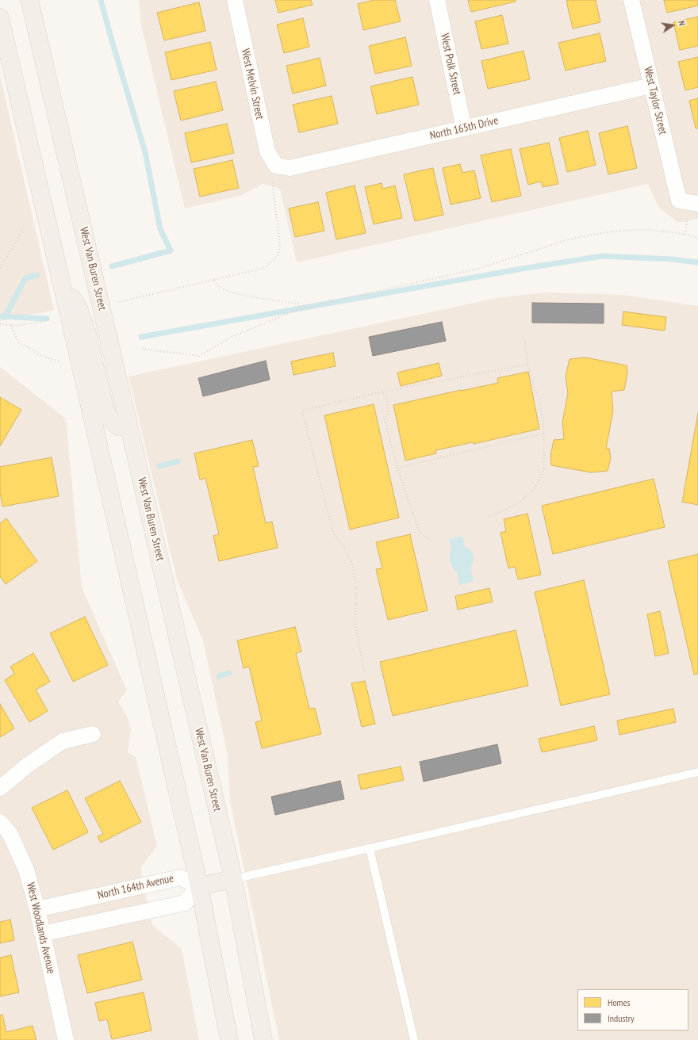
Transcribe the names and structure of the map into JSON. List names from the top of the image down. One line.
{"streets":{"main road":["West Van Buren Street"],"street":["West Polk Street","West Melvin Street","West Taylor Street","North 165th Drive","North 164th Avenue","West Woodlands Avenue"]},"crossings":[["West Polk Street","North 165th Drive"],["West Melvin Street","North 165th Drive"],["West Taylor Street","North 165th Drive"],["North 164th Avenue","West Woodlands Avenue"]],"legend":["Homes","Industry"],"north":"right"}
